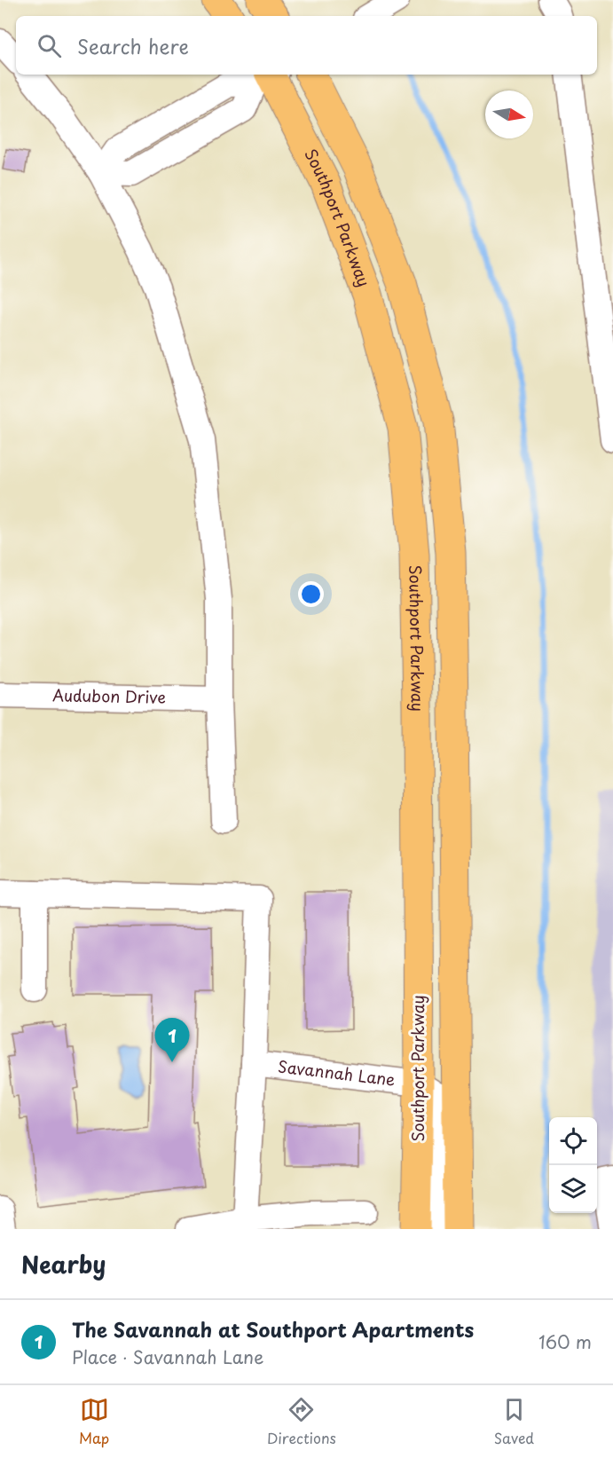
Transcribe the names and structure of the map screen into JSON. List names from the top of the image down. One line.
{"streets":{"main road":["Southport Parkway"],"street":["Audubon Drive","Savannah Lane"]},"crossings":[["Southport Parkway","Savannah Lane"]],"north":"right","page":{"search":"Search here","pins":"1","heading":"Nearby","list":[{"mark":"1","name":"The Savannah at Southport Apartments","note":"Place · Savannah Lane","value":"160 m"}],"nav":["Map","Directions","Saved"]}}
